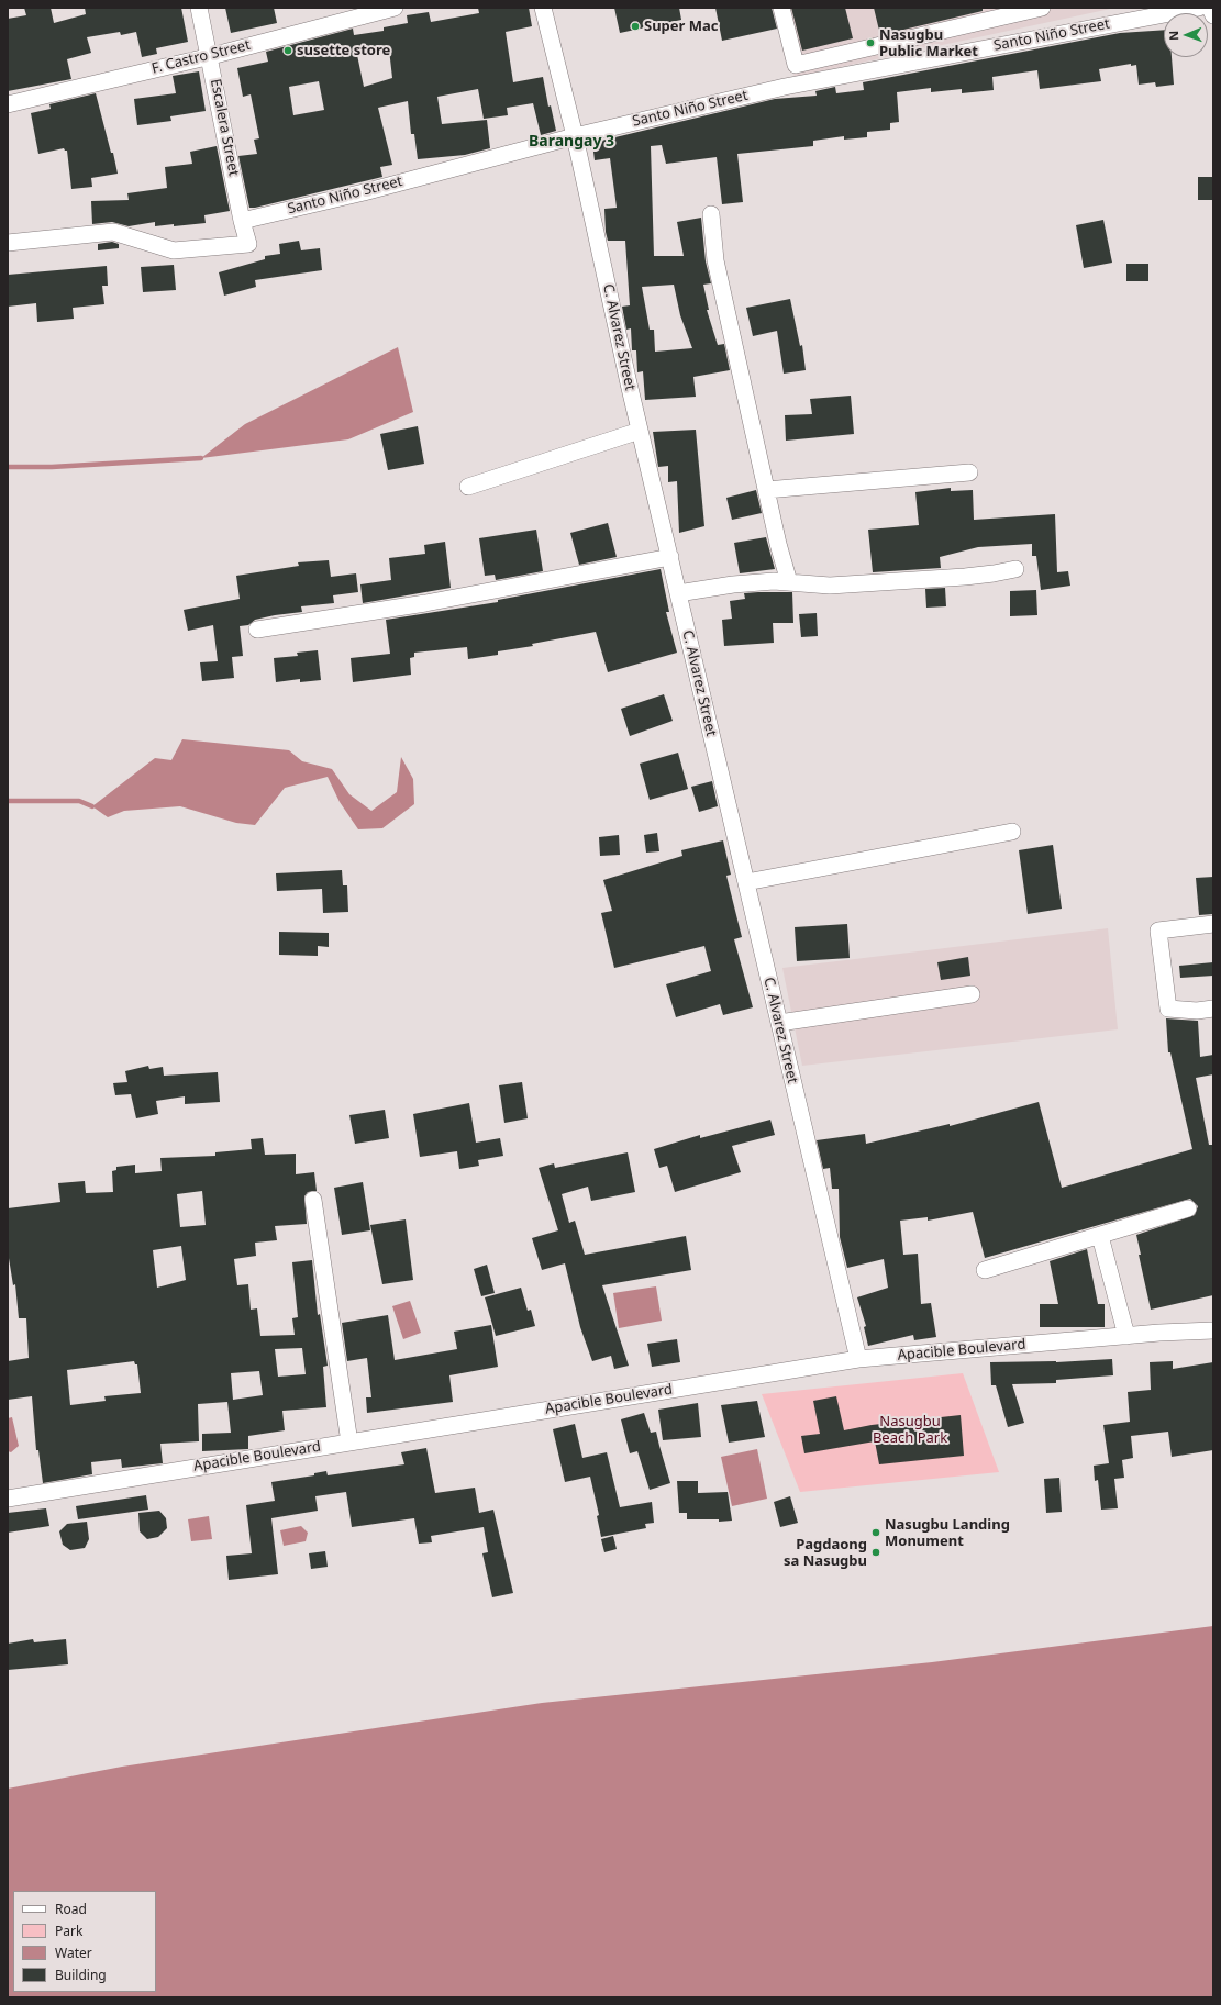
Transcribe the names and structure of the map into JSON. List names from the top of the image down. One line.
{"streets":{"street":["Santo Niño Street","F. Castro Street","Escalera Street","C. Alvarez Street","Apacible Boulevard"]},"crossings":[["Santo Niño Street","Escalera Street"],["Santo Niño Street","C. Alvarez Street"],["F. Castro Street","Escalera Street"],["C. Alvarez Street","Apacible Boulevard"]],"districts":["Barangay 3"],"parks":["Nasugbu Beach Park"],"places":["Super Mac","Nasugbu Public Market","susette store","Nasugbu Landing Monument","Pagdaong sa Nasugbu"],"legend":["Road","Park","Water","Building"],"north":"left"}
